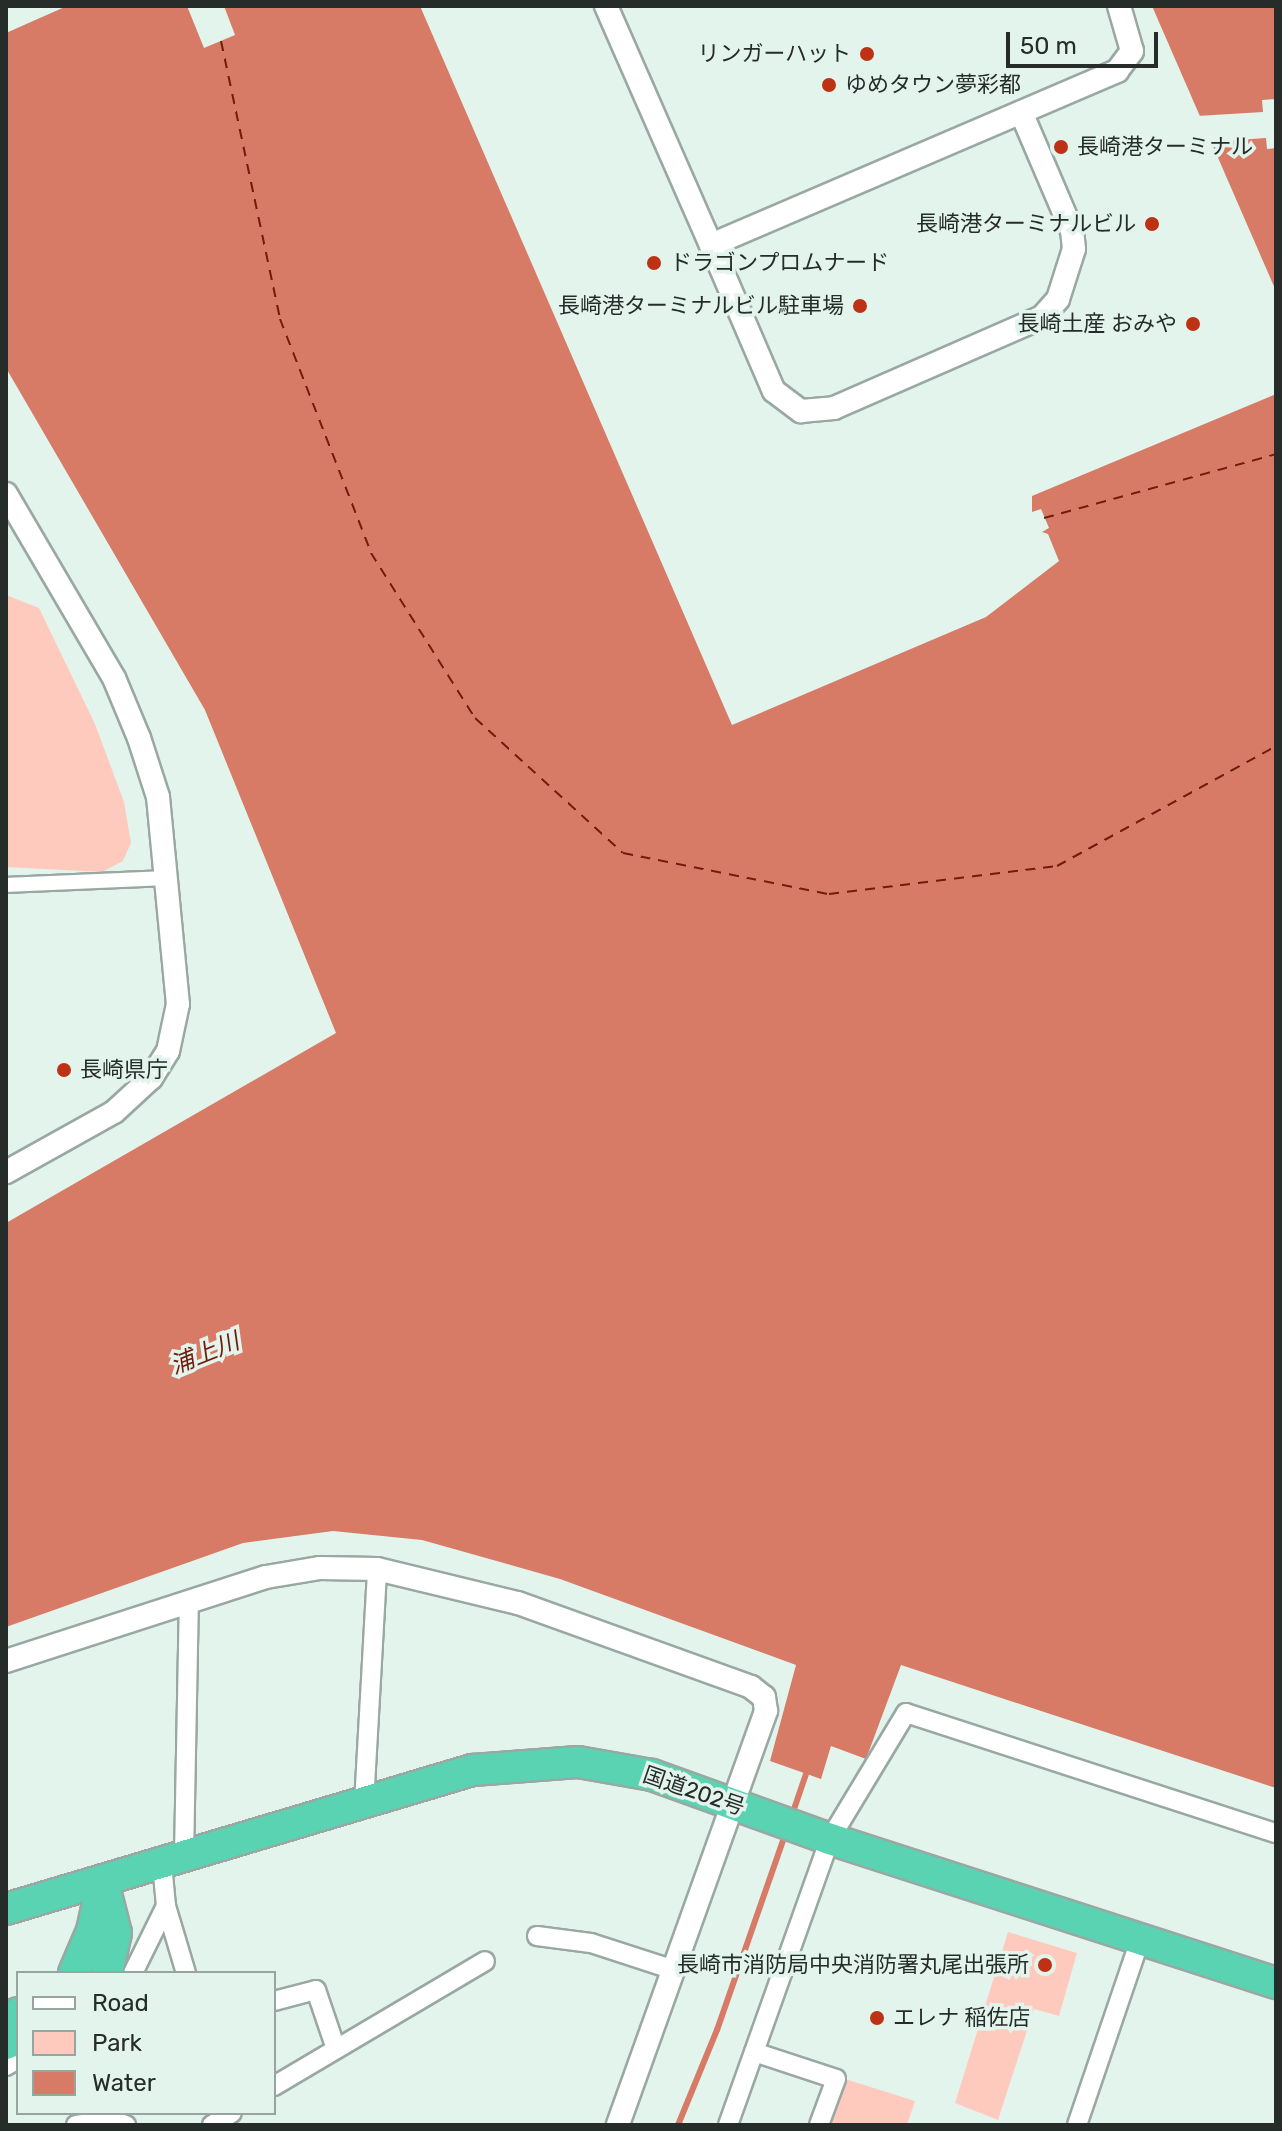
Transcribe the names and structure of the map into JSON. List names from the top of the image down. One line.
{"streets":{"highway":["国道202号"]},"water":["浦上川"],"places":["リンガーハット","ゆめタウン夢彩都","長崎港ターミナル","長崎港ターミナルビル","ドラゴンプロムナード","長崎港ターミナルビル駐車場","長崎土産 おみや","長崎県庁","長崎市消防局中央消防署丸尾出張所","エレナ 稲佐店"],"legend":["Road","Park","Water"],"scale_bar":"50 m"}
